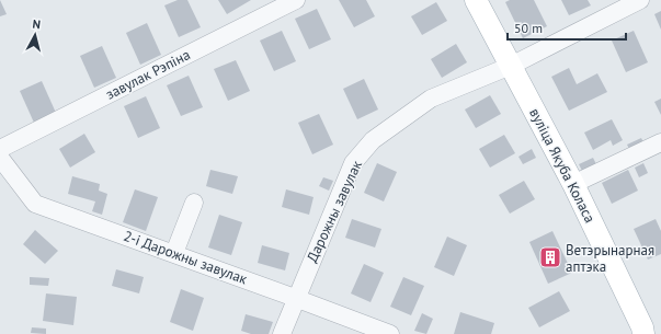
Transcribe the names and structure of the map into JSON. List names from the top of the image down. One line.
{"streets":{"main road":["вуліца Якуба Коласа"],"street":["завулак Рэпіна","Дарожны завулак","2-і Дарожны завулак"]},"crossings":[["вуліца Якуба Коласа","Дарожны завулак"],["Дарожны завулак","2-і Дарожны завулак"]],"places":{"building":["Ветэрынарная аптэка"]},"scale_bar":"50 m","north":"top"}
